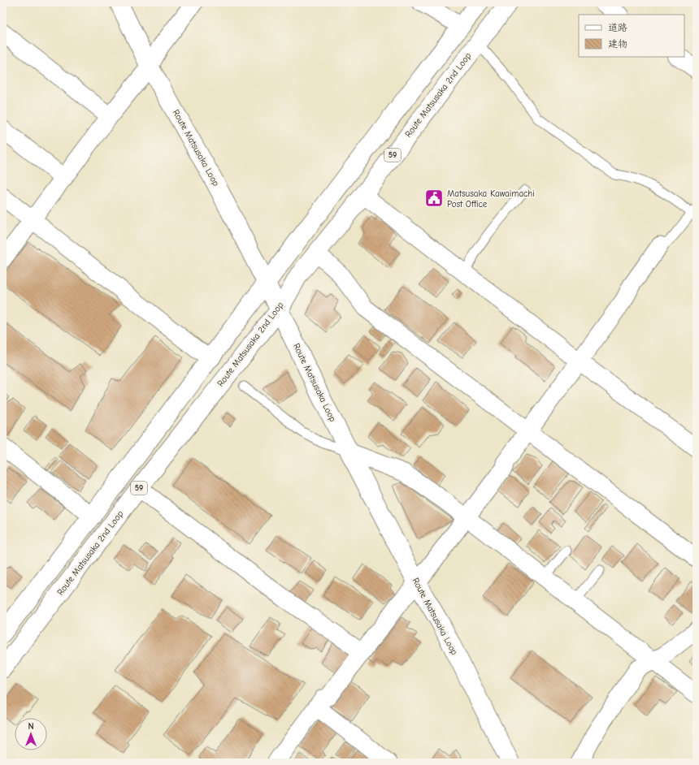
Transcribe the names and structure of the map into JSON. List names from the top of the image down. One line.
{"streets":{"main road":["Route Matsusaka 2nd Loop","Route Matsusaka Loop","59"]},"crossings":[["Route Matsusaka 2nd Loop","Route Matsusaka Loop"],["Route Matsusaka Loop","59"]],"places":{"public building":["Matsusaka Kawaimachi Post Office"]},"legend":["道路","建物"],"north":"top"}
